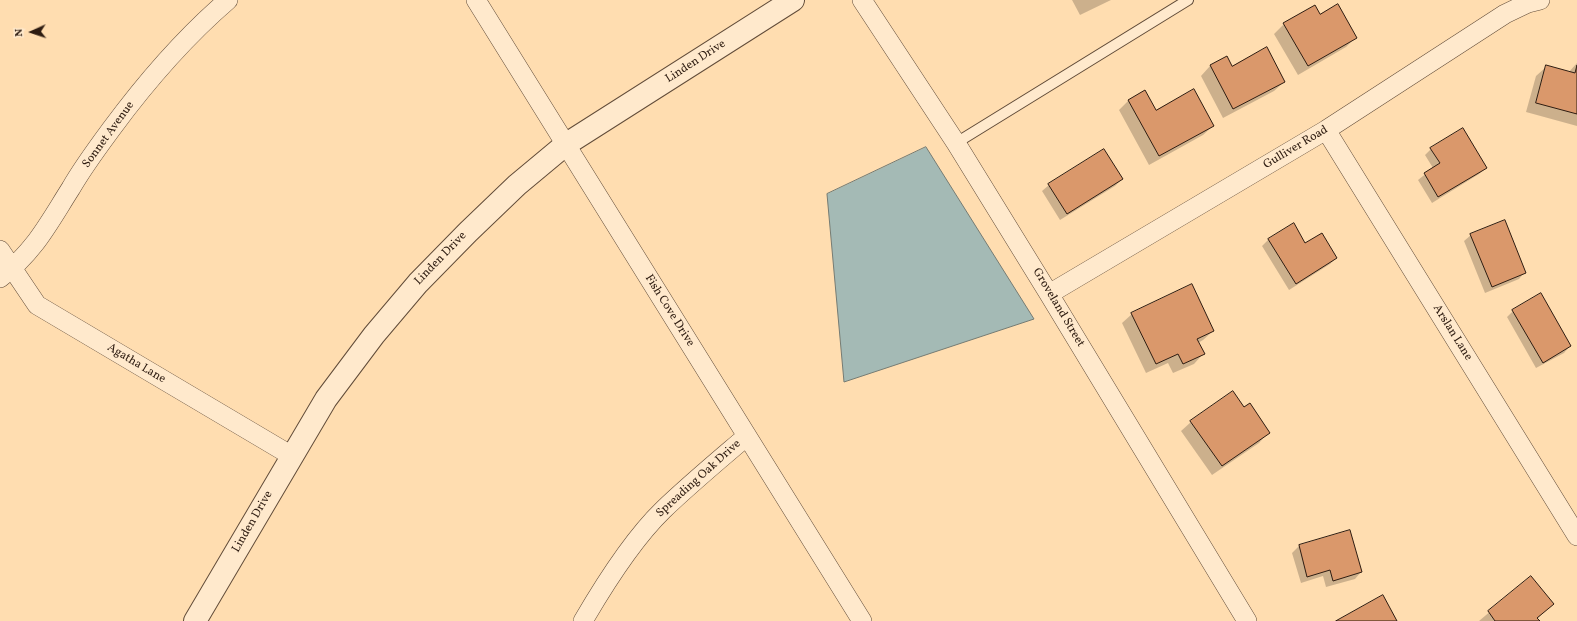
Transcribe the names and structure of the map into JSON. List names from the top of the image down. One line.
{"streets":{"street":["Linden Drive","Sonnet Avenue","Gulliver Road","Groveland Street","Fish Cove Drive","Arslan Lane","Agatha Lane","Spreading Oak Drive"]},"crossings":[["Linden Drive","Fish Cove Drive"],["Linden Drive","Agatha Lane"],["Sonnet Avenue","Agatha Lane"],["Gulliver Road","Groveland Street"],["Gulliver Road","Arslan Lane"],["Fish Cove Drive","Spreading Oak Drive"]],"north":"left"}
